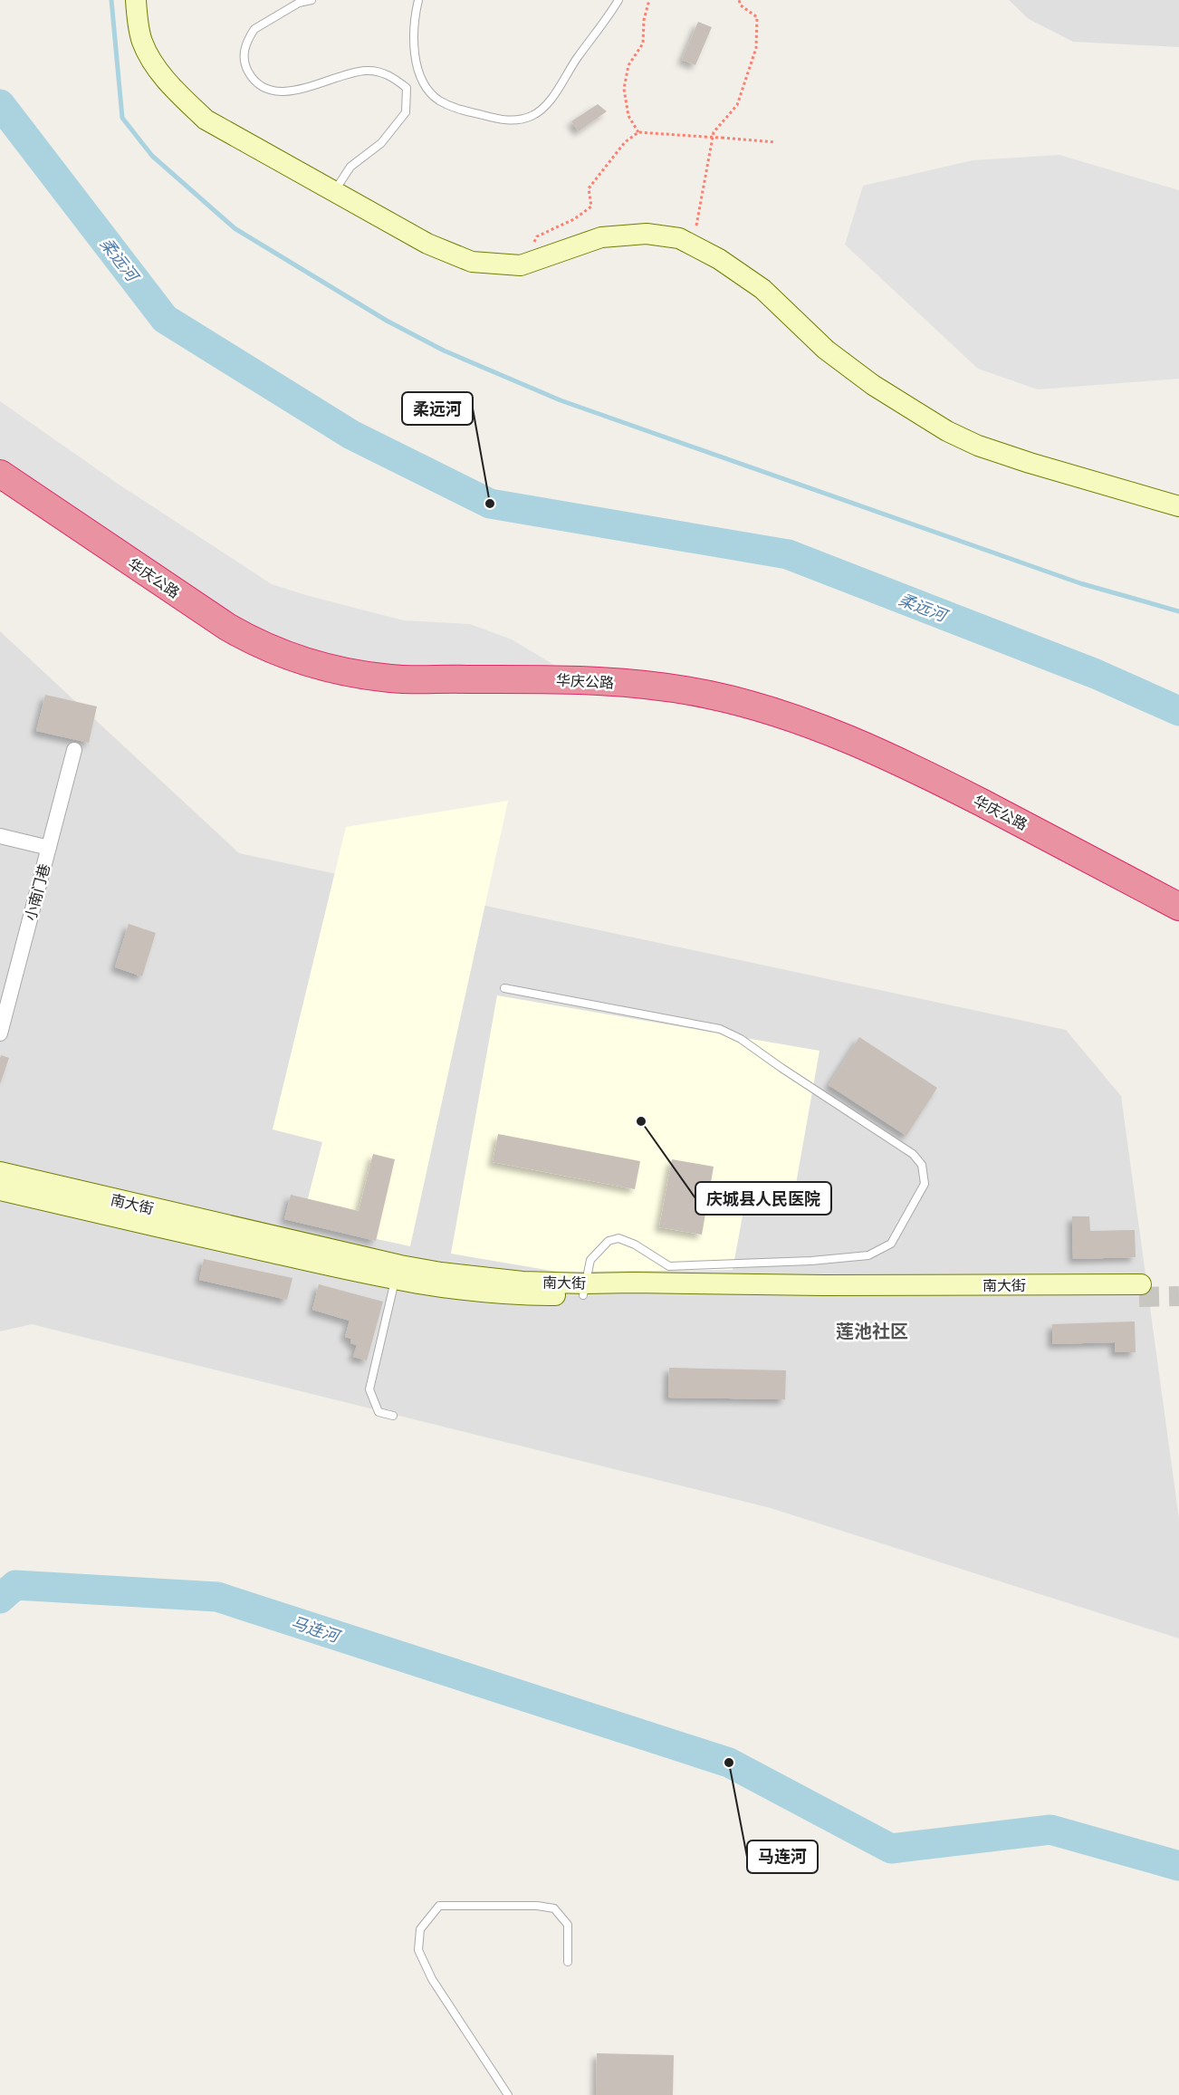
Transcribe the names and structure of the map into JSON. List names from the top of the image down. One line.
{"streets":{"highway":["华庆公路"],"main road":["南大街"],"street":["小南门巷"]},"districts":["莲池社区"],"water":["柔远河","马连河"],"places":["柔远河","庆城县人民医院","马连河"]}
